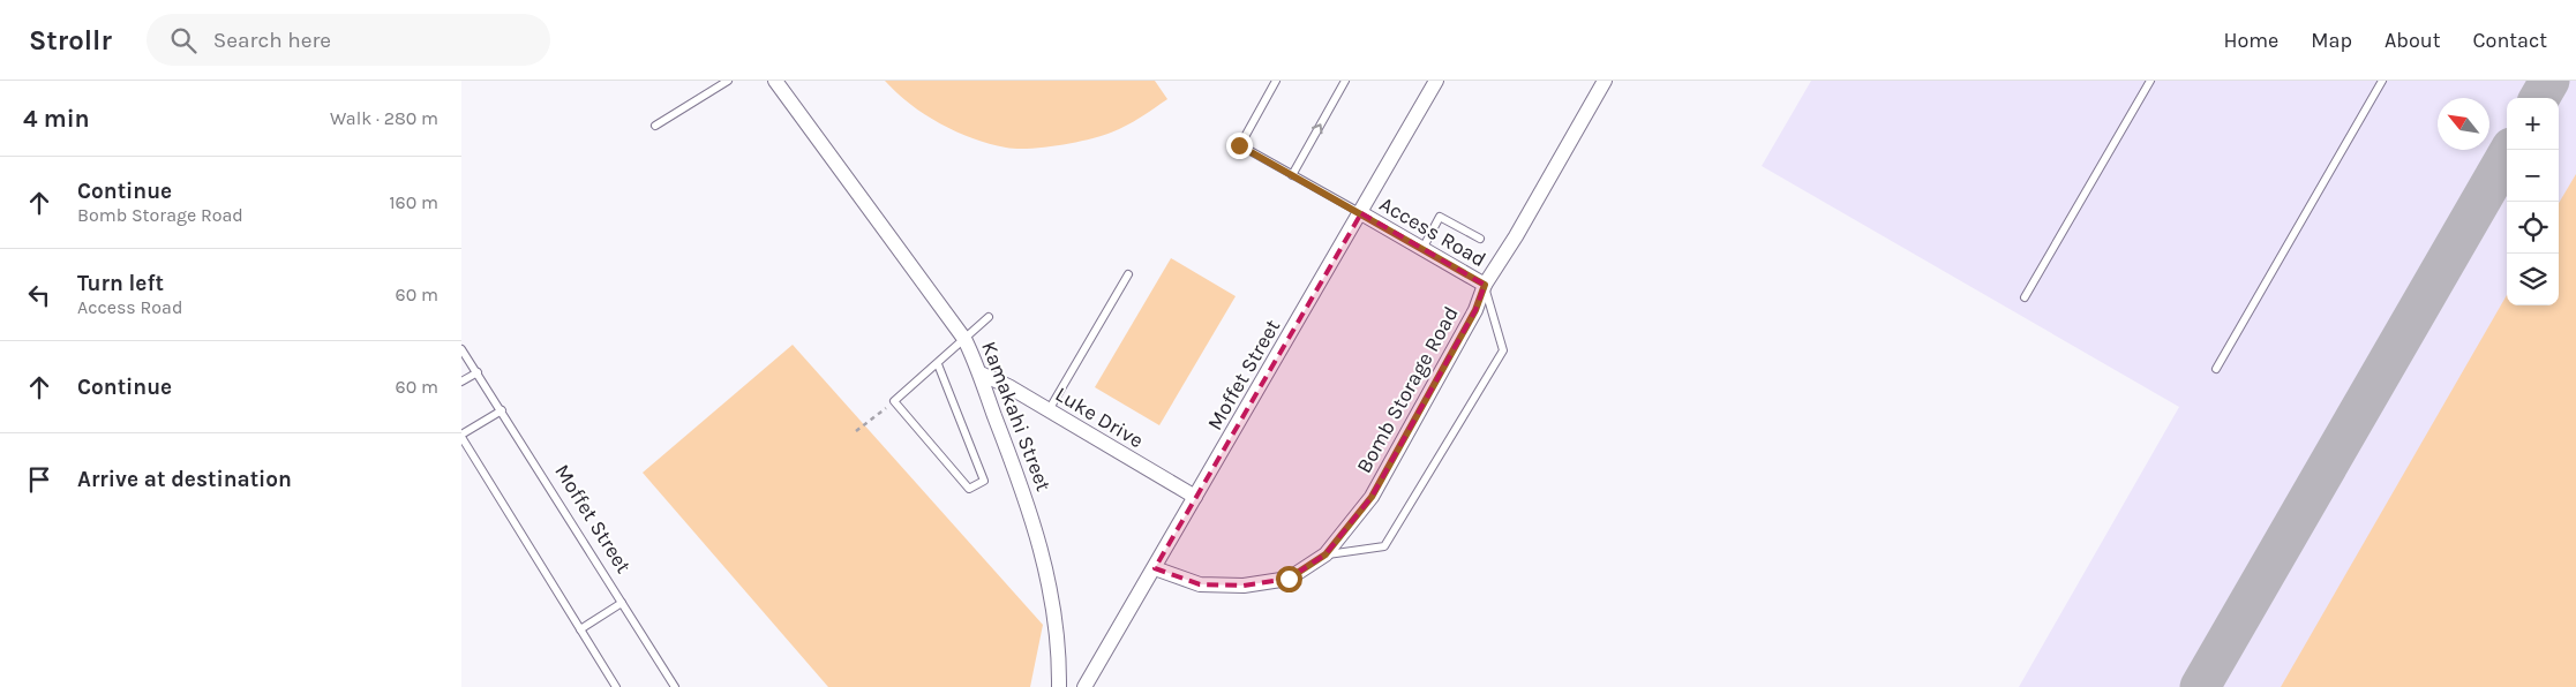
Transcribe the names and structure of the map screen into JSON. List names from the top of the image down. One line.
{"streets":{"street":["Access Road","Moffet Street","Bomb Storage Road","Kamakahi Street","Luke Drive"]},"crossings":[["Access Road","Moffet Street"],["Access Road","Bomb Storage Road"],["Moffet Street","Bomb Storage Road"],["Moffet Street","Luke Drive"],["Kamakahi Street","Luke Drive"]],"north":"top left","page":{"header":"Strollr","search":"Search here","nav":["Home","Map","About","Contact"],"heading":["4 min","Walk · 280 m"],"map_buttons":["+","−"],"list":[["Continue","Bomb Storage Road","160 m"],["Turn left","Access Road","60 m"],["Continue","60 m"],"Arrive at destination"]}}
